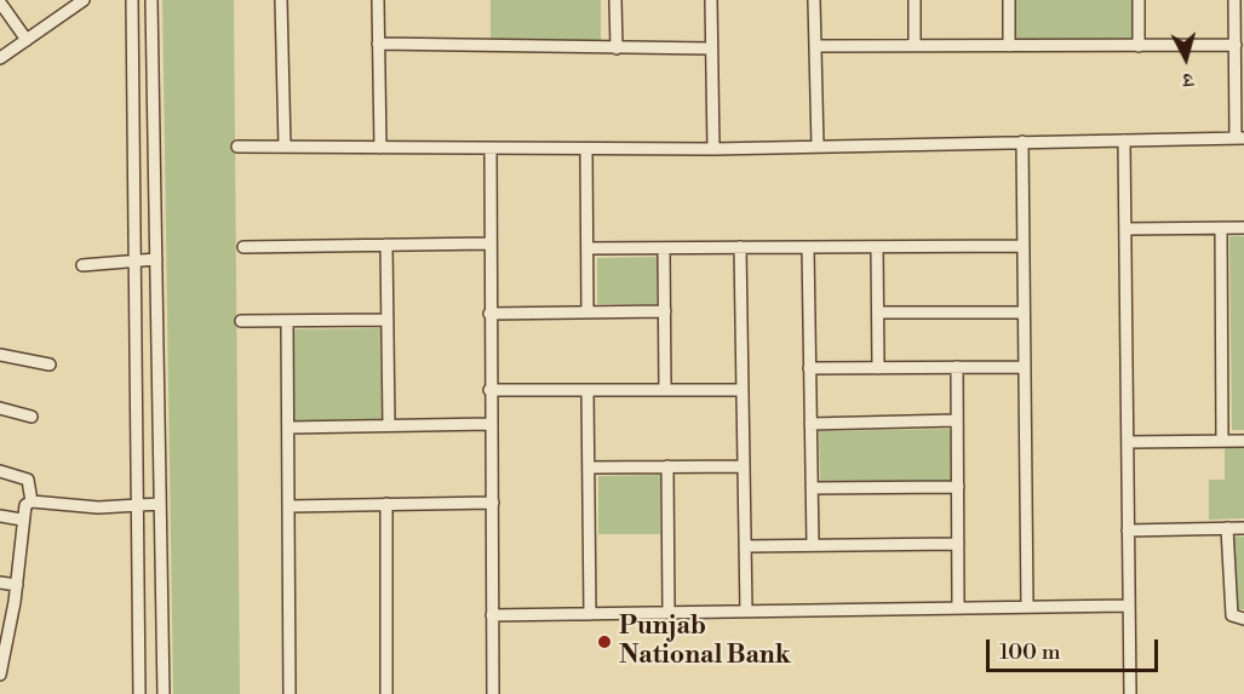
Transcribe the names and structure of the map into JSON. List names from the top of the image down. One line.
{"places":["Punjab National Bank"],"scale_bar":"100 m","north":"bottom"}
